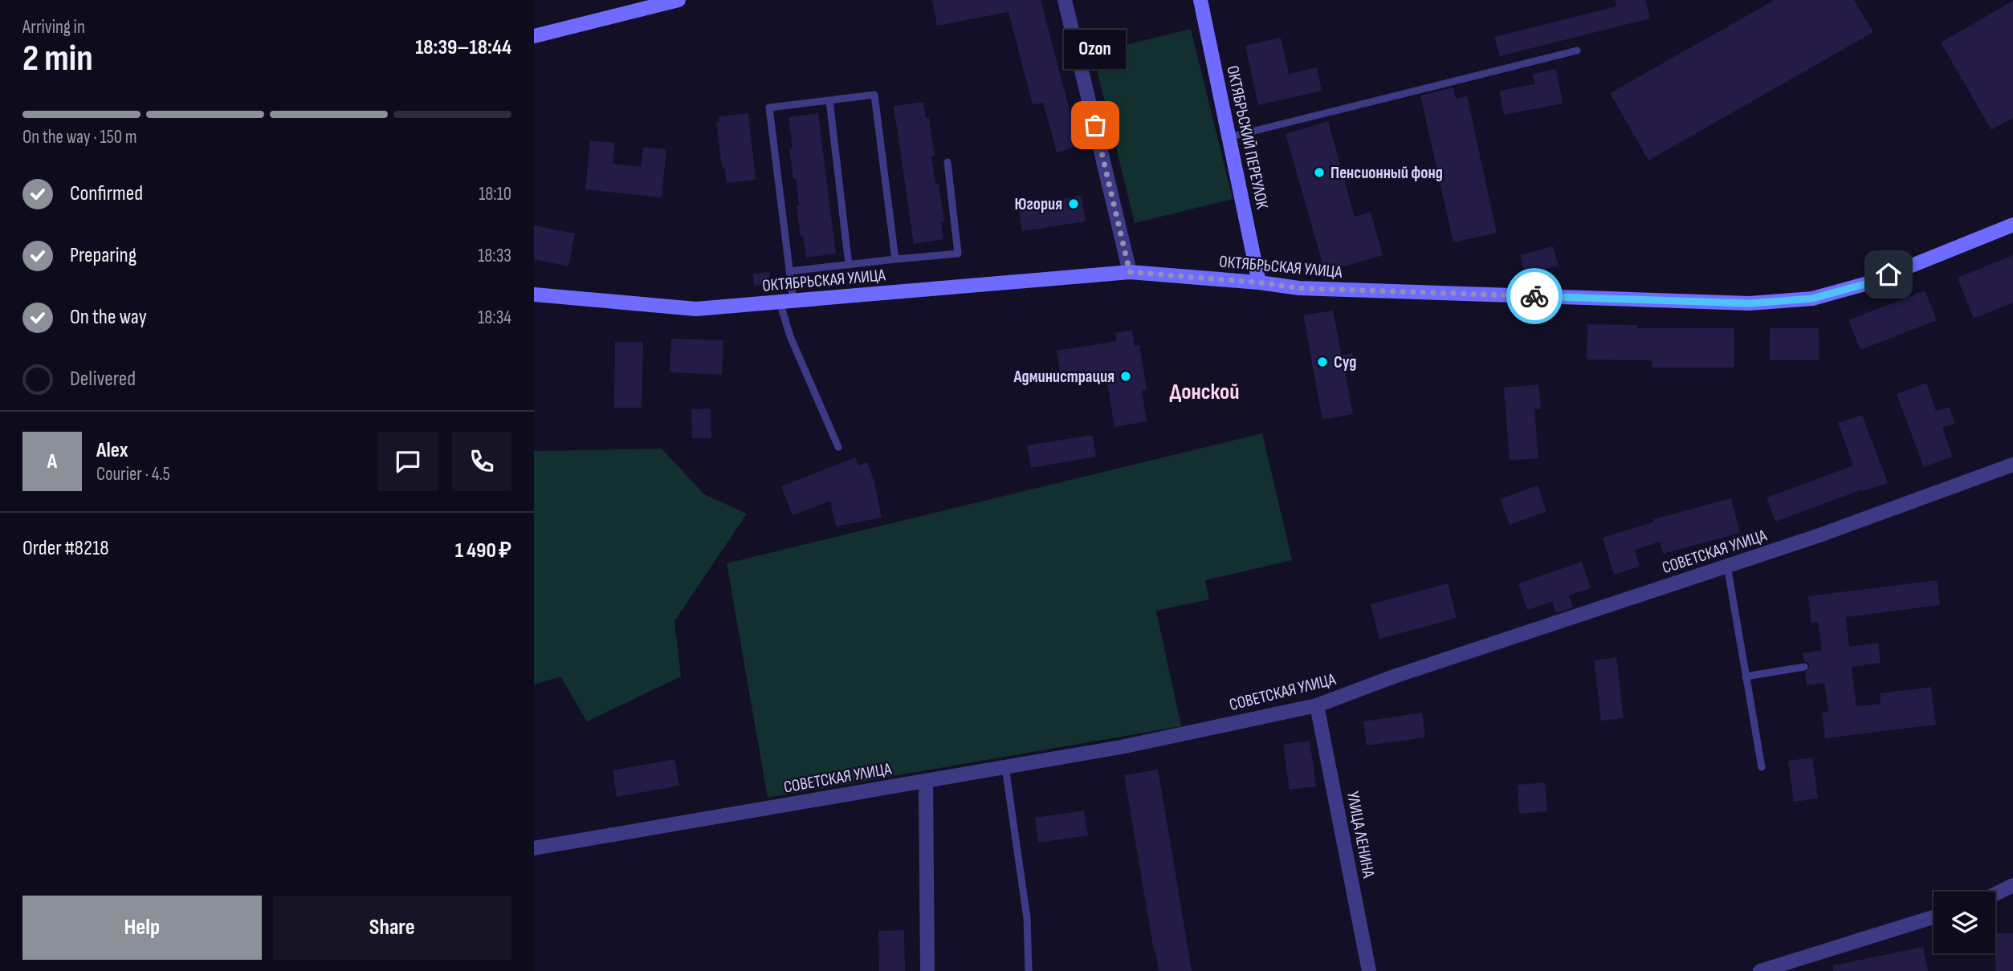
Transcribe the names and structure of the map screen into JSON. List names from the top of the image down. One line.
{"streets":{"main road":["ОКТЯБРЬСКИЙ ПЕРЕУЛОК","ОКТЯБРЬСКАЯ УЛИЦА"],"street":["СОВЕТСКАЯ УЛИЦА","УЛИЦА ЛЕНИНА"]},"crossings":[["ОКТЯБРЬСКИЙ ПЕРЕУЛОК","ОКТЯБРЬСКАЯ УЛИЦА"],["СОВЕТСКАЯ УЛИЦА","УЛИЦА ЛЕНИНА"]],"districts":["Донской"],"places":["Ozon","Пенсионный фонд","Югория","Суд","Администрация"],"page":{"heading":["2 min","Arriving in","18:39–18:44"],"panel":["Alex","Courier · 4.5","Order #8218","1 490 ₽"],"bubble":"Ozon","bar":"On the way · 150 m","list":[["Confirmed","18:10"],["Preparing","18:33"],["On the way","18:34"],"Delivered"],"round":"A","buttons":["Help","Share"]}}
